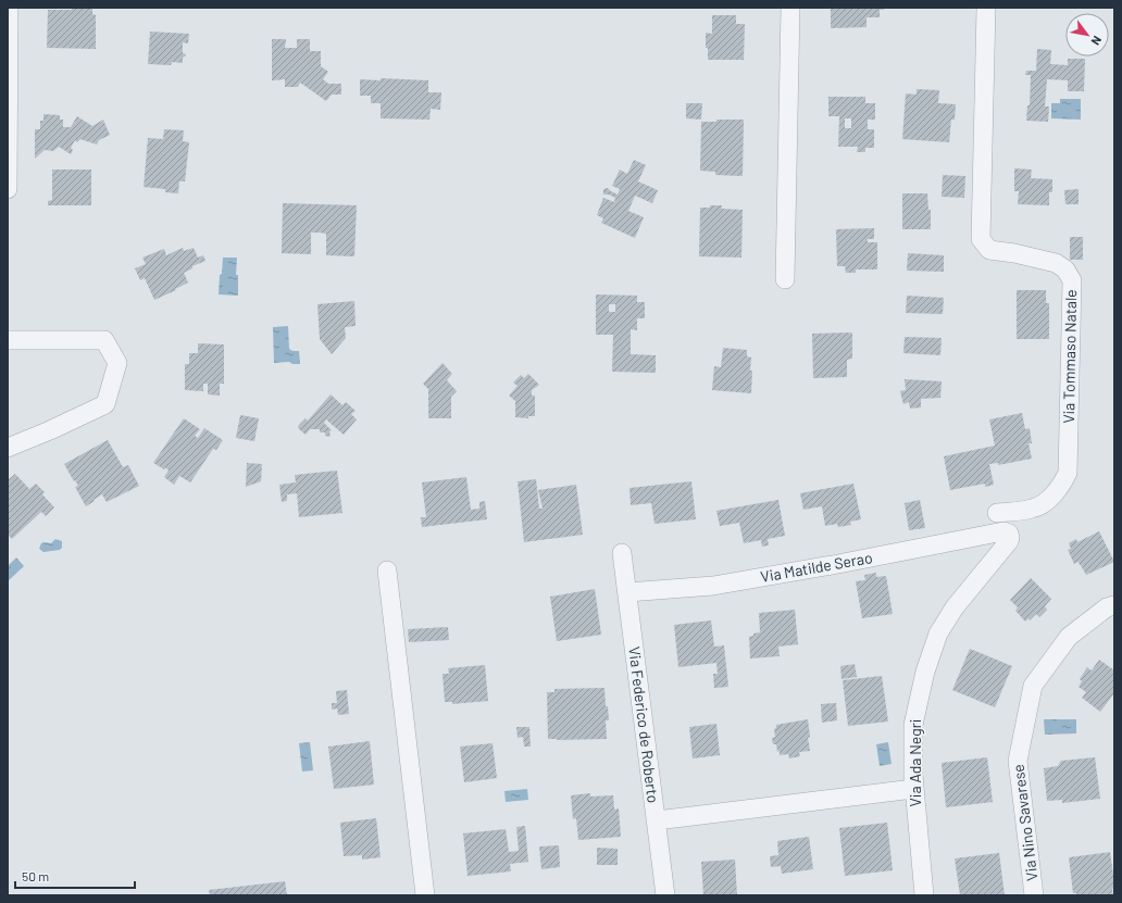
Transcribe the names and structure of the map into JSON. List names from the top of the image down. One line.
{"streets":{"street":["Via Tommaso Natale","Via Matilde Serao","Via Federico de Roberto","Via Ada Negri","Via Nino Savarese"]},"crossings":[["Via Matilde Serao","Via Federico de Roberto"],["Via Matilde Serao","Via Ada Negri"]],"scale_bar":"50 m","north":"bottom right"}
